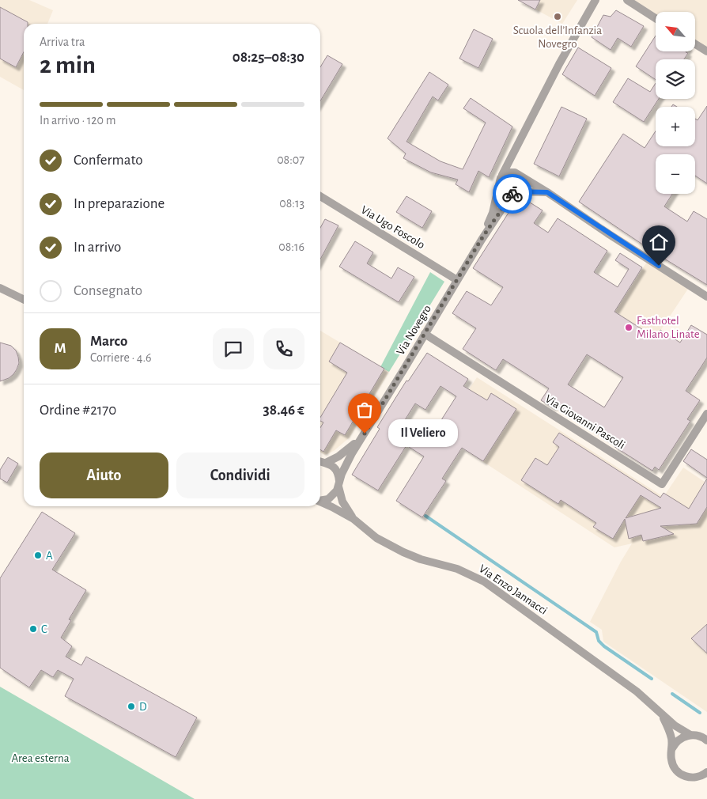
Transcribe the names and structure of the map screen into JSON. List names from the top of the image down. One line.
{"streets":{"street":["Via Ugo Foscolo","Via Novegro","Via Giovanni Pascoli","Via Enzo Jannacci"]},"crossings":[["Via Ugo Foscolo","Via Novegro"],["Via Novegro","Via Giovanni Pascoli"]],"parks":["Area esterna"],"places":["Scuola dell’Infanzia Novegro","Fasthotel Milano Linate","Il Veliero","A","C","D"],"north":"top left","page":{"map_buttons":["+","−"],"heading":["2 min","Arriva tra","08:25–08:30"],"panel":["Marco","Corriere · 4.6","Ordine #2170","38.46 €"],"bar":"In arrivo · 120 m","list":[["Confermato","08:07"],["In preparazione","08:13"],["In arrivo","08:16"],"Consegnato"],"round":"M","bubble":"Il Veliero","buttons":["Aiuto","Condividi"]}}
